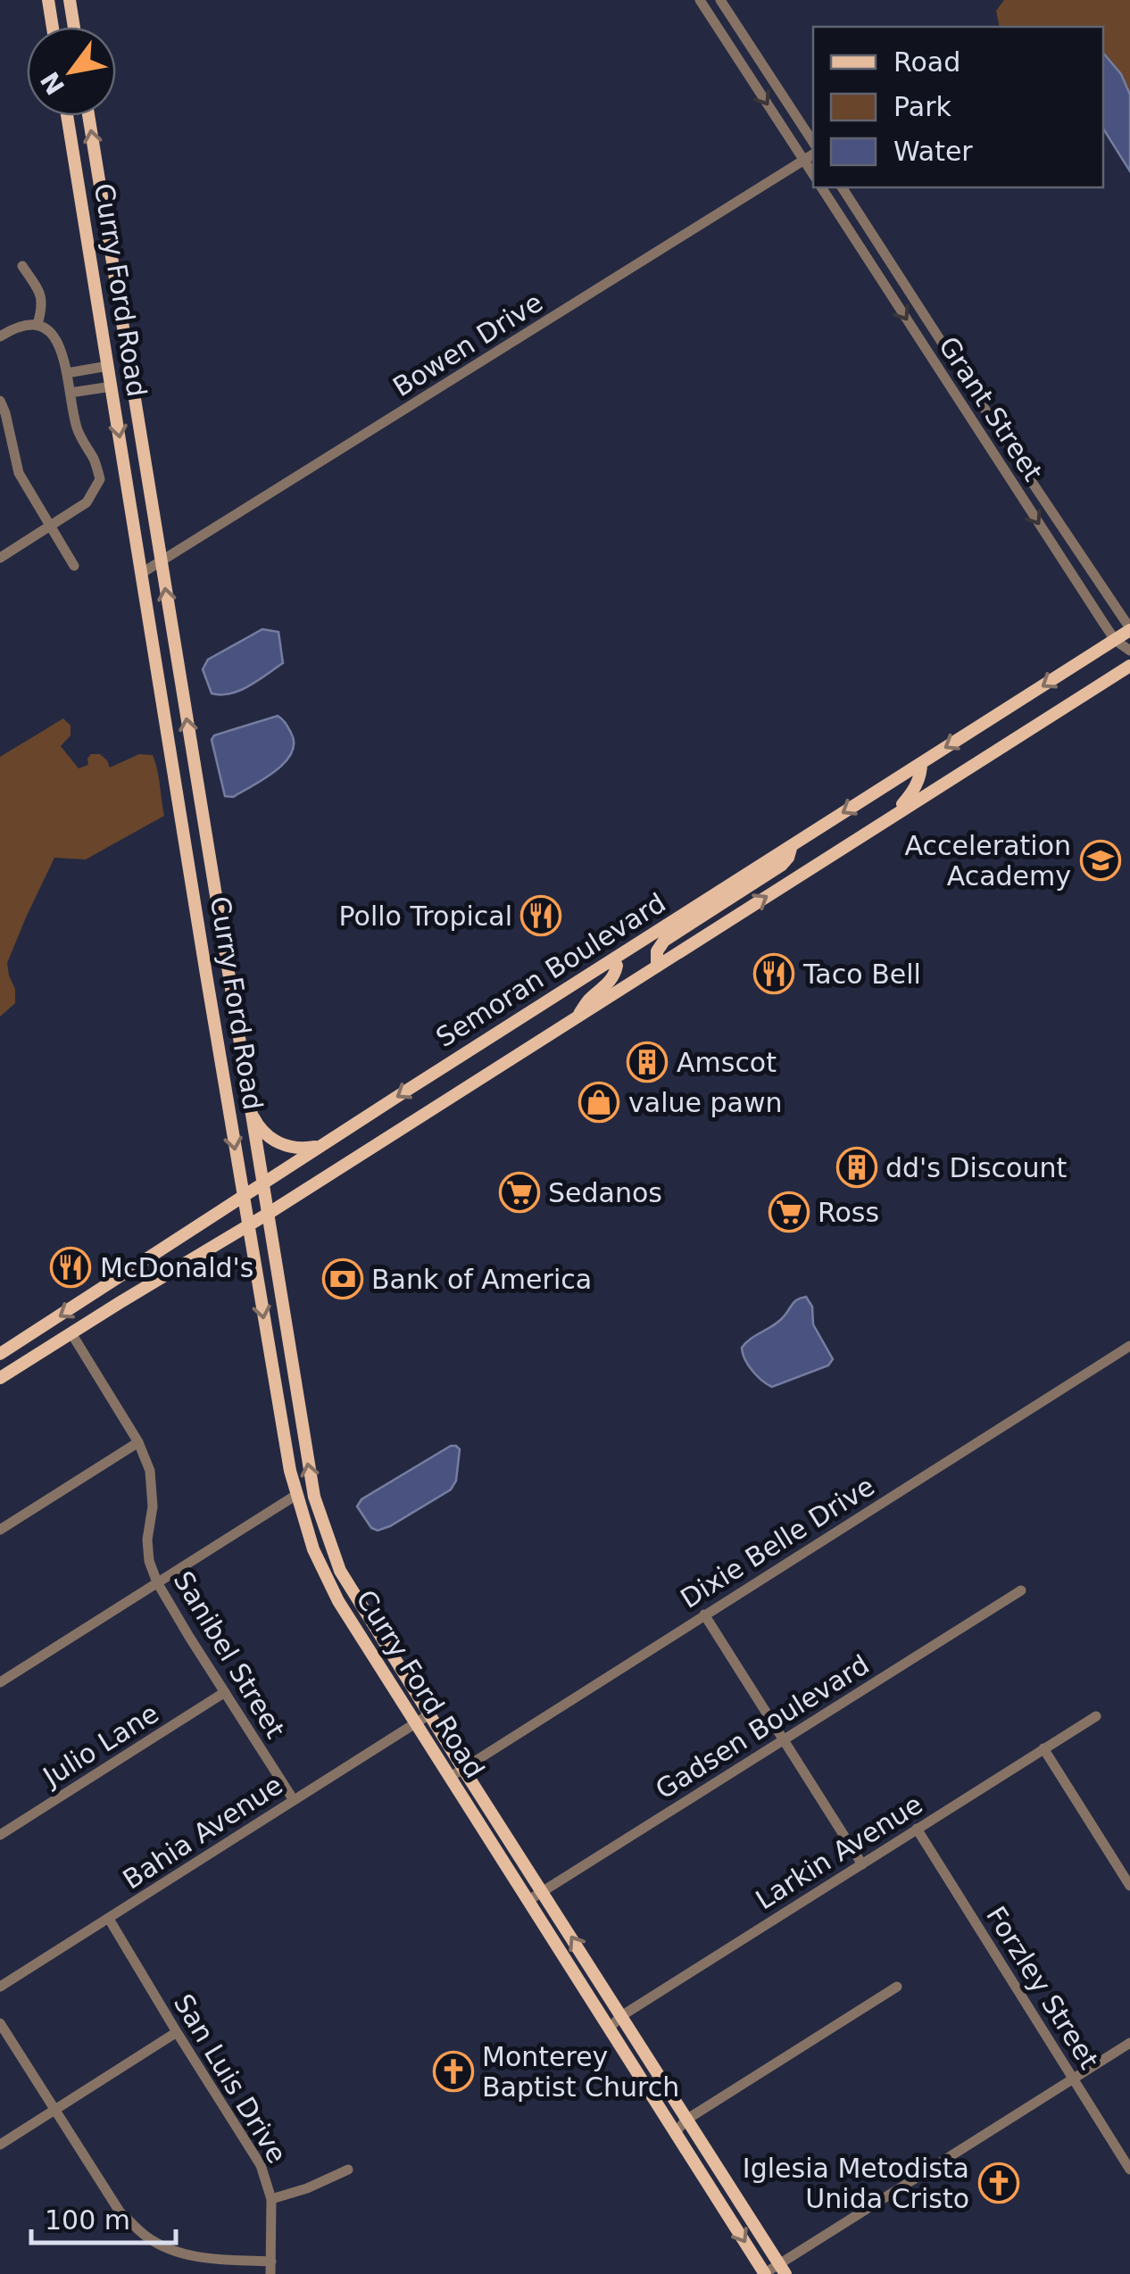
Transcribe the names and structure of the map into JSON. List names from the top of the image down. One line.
{"streets":{"main road":["Curry Ford Road","Semoran Boulevard"],"street":["Bowen Drive","Grant Street","Dixie Belle Drive","Sanibel Street","Gadsen Boulevard","Julio Lane","Bahia Avenue","Larkin Avenue","Forzley Street","San Luis Drive"]},"crossings":[["Curry Ford Road","Bowen Drive"],["Curry Ford Road","Semoran Boulevard"],["Curry Ford Road","Dixie Belle Drive"],["Curry Ford Road","Gadsen Boulevard"],["Curry Ford Road","Bahia Avenue"],["Curry Ford Road","Larkin Avenue"],["Grant Street","Semoran Boulevard"],["Semoran Boulevard","Sanibel Street"],["Sanibel Street","Julio Lane"],["Sanibel Street","Bahia Avenue"],["Bahia Avenue","San Luis Drive"],["Larkin Avenue","Forzley Street"]],"places":{"school or university":["Acceleration Academy"],"restaurant":["Pollo Tropical","Taco Bell","McDonald's"],"building":["Amscot","dd's Discount"],"shop":["value pawn"],"supermarket":["Sedanos","Ross"],"bank":["Bank of America"],"church":["Monterey Baptist Church","Iglesia Metodista Unida Cristo"]},"legend":["Road","Park","Water"],"scale_bar":"100 m","north":"bottom left"}
